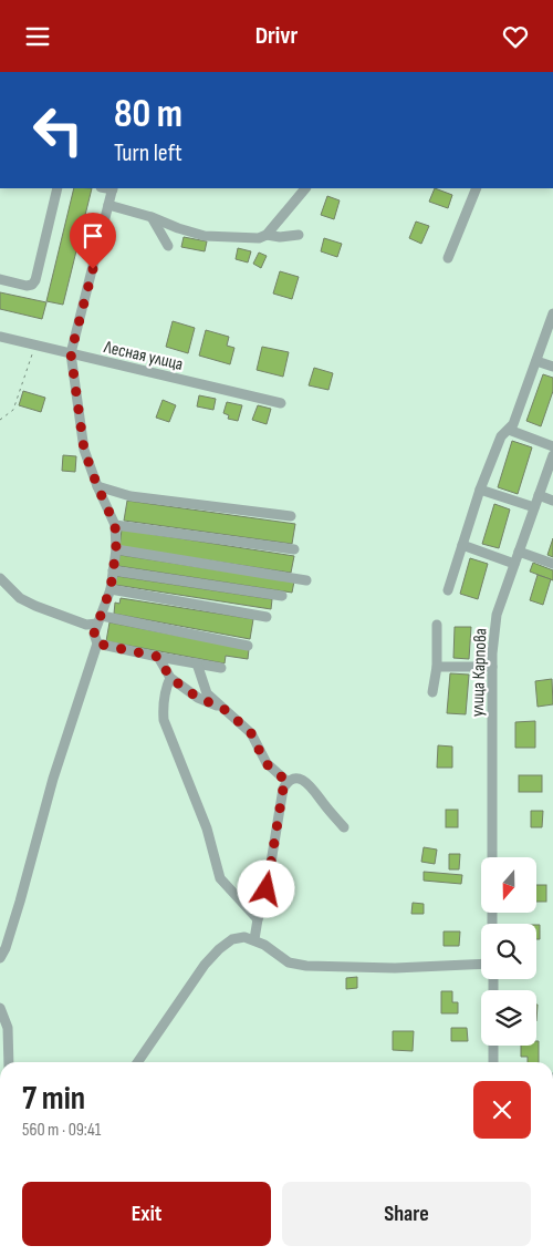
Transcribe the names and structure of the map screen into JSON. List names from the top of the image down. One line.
{"streets":{"street":["Лесная улица","улица Карпова"]},"north":"bottom","page":{"header":"Drivr","turn":["80 m","Turn left"],"heading":["7 min","560 m · 09:41"],"buttons":["Exit","Share"]}}
